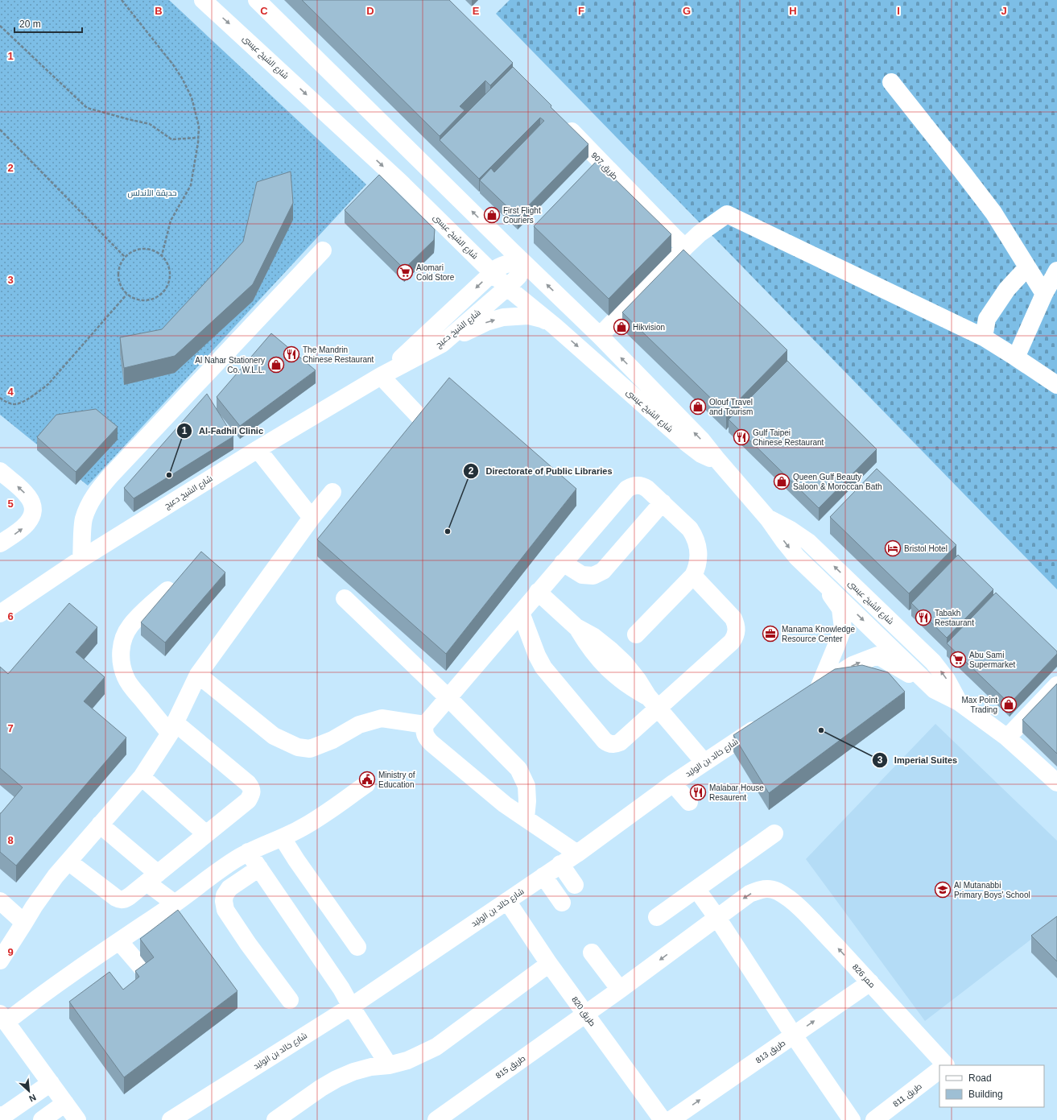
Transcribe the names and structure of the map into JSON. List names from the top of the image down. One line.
{"streets":{"street":["شارع الشيخ عيسى","طريق 907","شارع الشيخ دعيج","شارع خالد بن الوليد","ممر 826","طريق 820","طريق 813","طريق 815","طريق 811"]},"crossings":[["شارع الشيخ عيسى","شارع الشيخ دعيج"],["شارع خالد بن الوليد","طريق 820"],["ممر 826","طريق 813"],["طريق 820","طريق 815"]],"one_way":["ممر 826"],"parks":["حديقة الأندلس"],"places":{"shop":["First Flight Couriers","Hikvision","Al Nahar Stationery Co. W.L.L.","Olouf Travel and Tourism","Queen Gulf Beauty Saloon & Moroccan Bath","Max Point Trading"],"supermarket":["Alomari Cold Store","Abu Sami Supermarket"],"restaurant":["The Mandrin Chinese Restaurant","Gulf Taipei Chinese Restaurant","Tabakh Restaurant","Malabar House Resaurent"],"other":["Al-Fadhil Clinic","Directorate of Public Libraries","Imperial Suites"],"hotel":["Bristol Hotel"],"office":["Manama Knowledge Resource Center"],"public building":["Ministry of Education"],"school or university":["Al Mutanabbi Primary Boys' School"]},"legend":["Road","Building"],"scale_bar":"20 m","north":"bottom right","grid":{"columns":["B","C","D","E","F","G","H","I","J"],"rows":["1","2","3","4","5","6","7","8","9"]}}
